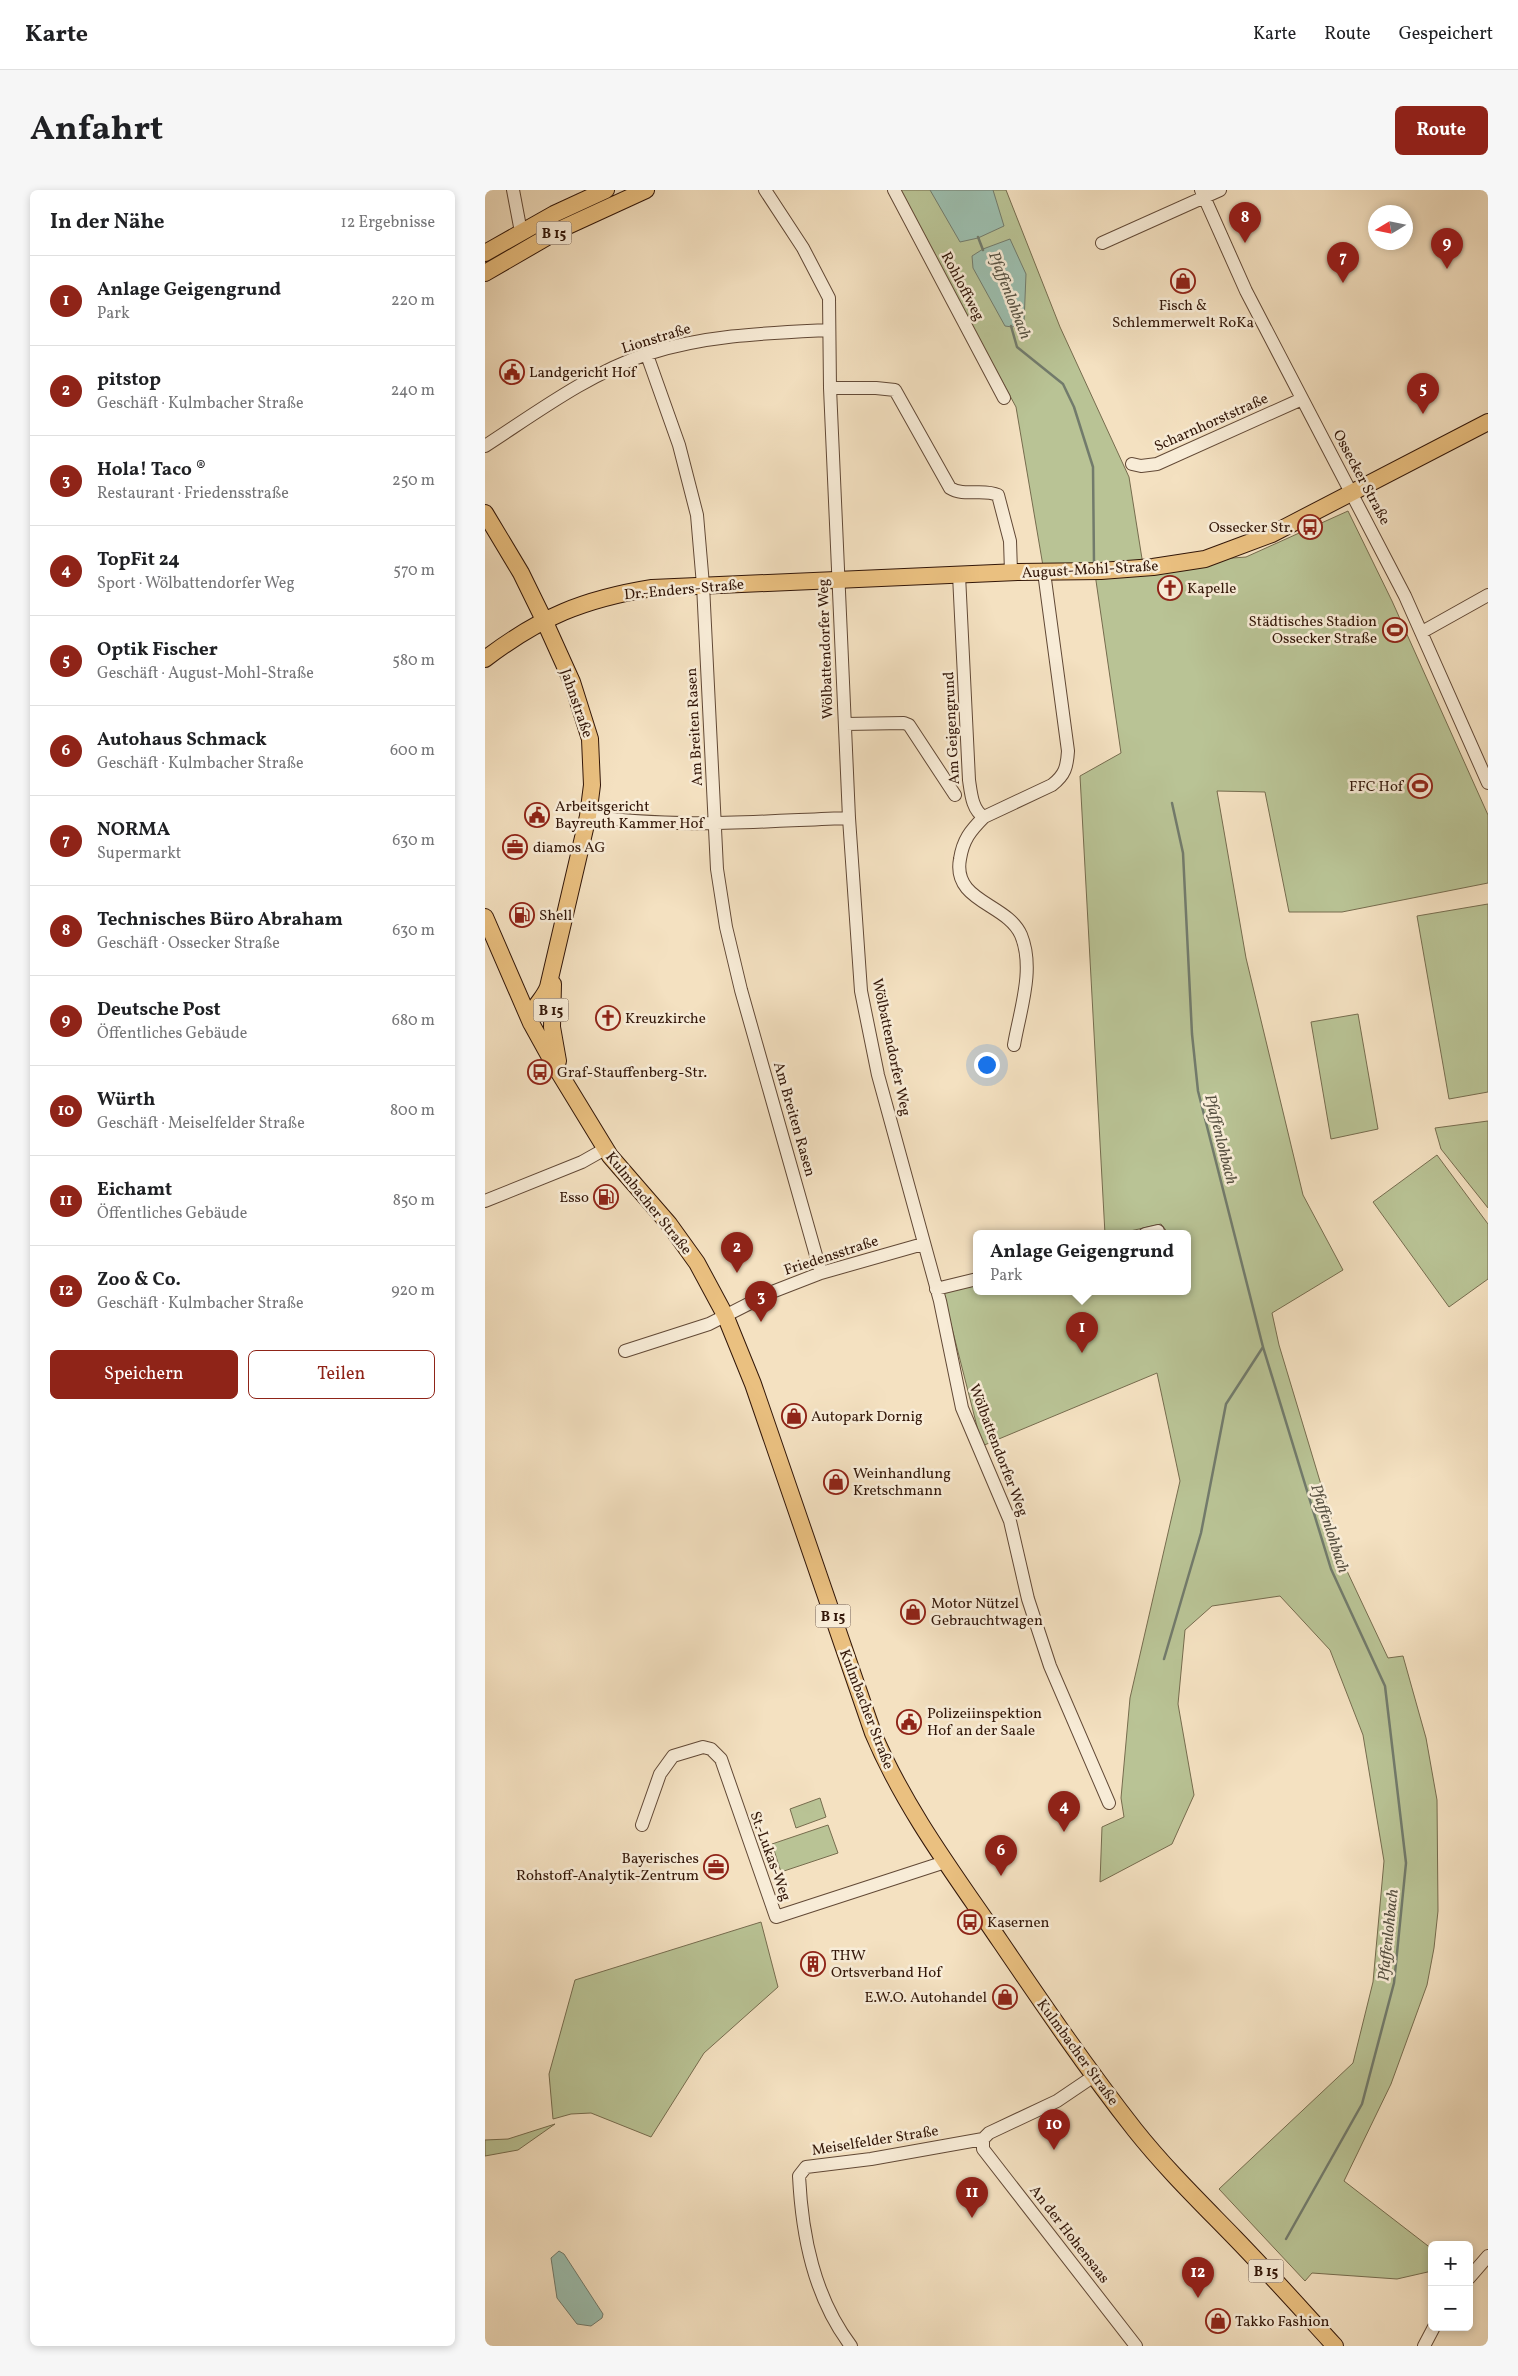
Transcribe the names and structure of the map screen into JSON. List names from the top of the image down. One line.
{"streets":{"main road":["B 15","August-Mohl-Straße","Dr.-Enders-Straße","Jahnstraße","Kulmbacher Straße"],"street":["Rohloffweg","Lionstraße","Scharnhorststraße","Ossecker Straße","Wölbattendorfer Weg","Am Breiten Rasen","Am Geigengrund","Friedensstraße","St.-Lukas-Weg","Meiselfelder Straße","An der Hohensaas"]},"crossings":[["B 15","Jahnstraße"],["B 15","Kulmbacher Straße"],["Lionstraße","Wölbattendorfer Weg"],["Lionstraße","Am Breiten Rasen"],["Scharnhorststraße","Ossecker Straße"],["Ossecker Straße","August-Mohl-Straße"],["August-Mohl-Straße","Dr.-Enders-Straße"],["August-Mohl-Straße","Wölbattendorfer Weg"],["August-Mohl-Straße","Am Geigengrund"],["Dr.-Enders-Straße","Wölbattendorfer Weg"],["Dr.-Enders-Straße","Jahnstraße"],["Dr.-Enders-Straße","Am Breiten Rasen"],["Wölbattendorfer Weg","Am Geigengrund"],["Wölbattendorfer Weg","Friedensstraße"],["Jahnstraße","Kulmbacher Straße"],["Am Breiten Rasen","Friedensstraße"],["Kulmbacher Straße","Friedensstraße"],["Kulmbacher Straße","St.-Lukas-Weg"],["Kulmbacher Straße","Meiselfelder Straße"],["Meiselfelder Straße","An der Hohensaas"]],"water":["Pfaffenlohbach"],"places":{"shop":["Fisch & Schlemmerwelt RoKa","Autopark Dornig","Weinhandlung Kretschmann","Motor Nützel Gebrauchtwagen","E.W.O. Autohandel","Takko Fashion"],"public building":["Landgericht Hof","Arbeitsgericht Bayreuth Kammer Hof","Polizeiinspektion Hof an der Saale"],"bus stop":["Ossecker Str.","Graf-Stauffenberg-Str.","Kasernen"],"church":["Kapelle","Kreuzkirche"],"sports":["Städtisches Stadion Ossecker Straße","FFC Hof"],"office":["diamos AG","Bayerisches Rohstoff-Analytik-Zentrum"],"fuel station":["Shell","Esso"],"building":["THW Ortsverband Hof"]},"north":"left","page":{"header":"Karte","nav":["Karte","Route","Gespeichert"],"title":"Anfahrt","buttons":["Route",["Speichern","Teilen"]],"heading":["In der Nähe","12 Ergebnisse"],"pins":["8","9","7","5","2","3","1","4","6","10","11","12"],"list":[{"mark":"1","name":"Anlage Geigengrund","note":"Park","value":"220 m"},{"mark":"2","name":"pitstop","note":"Geschäft · Kulmbacher Straße","value":"240 m"},{"mark":"3","name":"Hola! Taco ®","note":"Restaurant · Friedensstraße","value":"250 m"},{"mark":"4","name":"TopFit 24","note":"Sport · Wölbattendorfer Weg","value":"570 m"},{"mark":"5","name":"Optik Fischer","note":"Geschäft · August-Mohl-Straße","value":"580 m"},{"mark":"6","name":"Autohaus Schmack","note":"Geschäft · Kulmbacher Straße","value":"600 m"},{"mark":"7","name":"NORMA","note":"Supermarkt","value":"630 m"},{"mark":"8","name":"Technisches Büro Abraham","note":"Geschäft · Ossecker Straße","value":"630 m"},{"mark":"9","name":"Deutsche Post","note":"Öffentliches Gebäude","value":"680 m"},{"mark":"10","name":"Würth","note":"Geschäft · Meiselfelder Straße","value":"800 m"},{"mark":"11","name":"Eichamt","note":"Öffentliches Gebäude","value":"850 m"},{"mark":"12","name":"Zoo & Co.","note":"Geschäft · Kulmbacher Straße","value":"920 m"}],"popup":["Anlage Geigengrund","Park"],"map_buttons":["+","−"]}}
